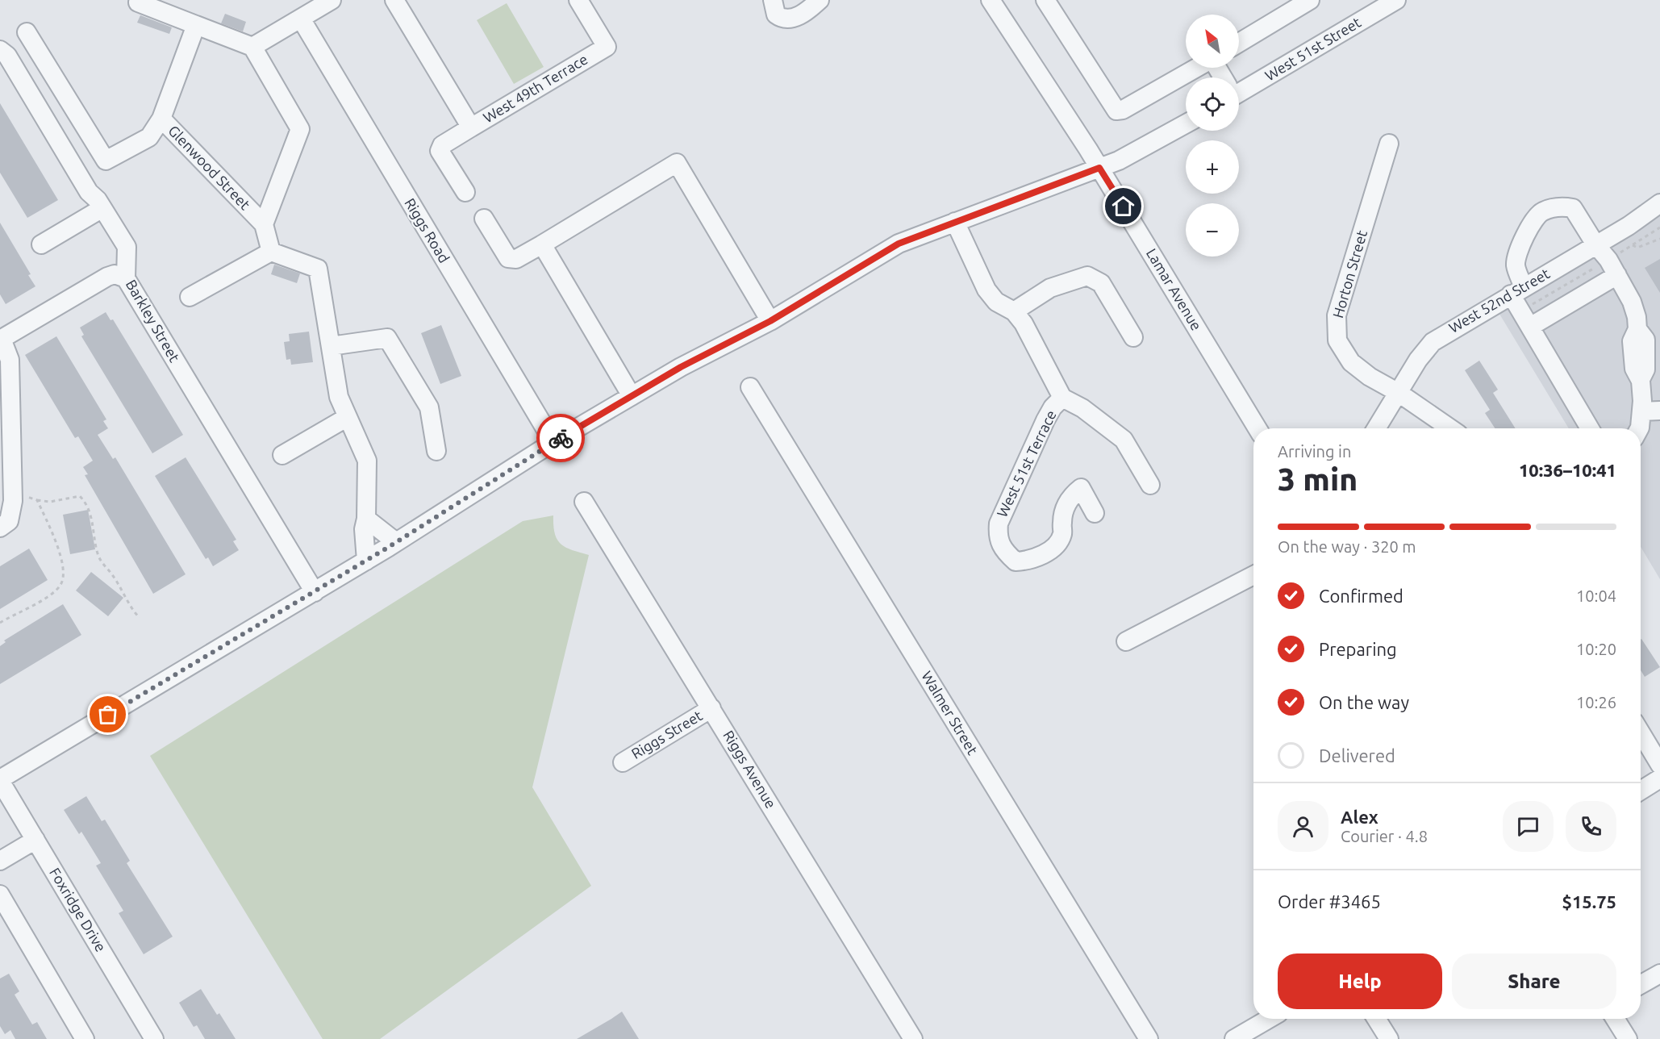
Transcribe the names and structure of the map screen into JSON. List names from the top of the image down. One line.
{"streets":{"street":["West 51st Street","West 49th Terrace","Glenwood Street","Riggs Road","Horton Street","Lamar Avenue","West 52nd Street","Barkley Street","West 51st Terrace","Walmer Street","Riggs Street","Riggs Avenue","Foxridge Drive"]},"crossings":[["Horton Street","West 52nd Street"],["Riggs Street","Riggs Avenue"]],"north":"top left","page":{"map_buttons":["+","−"],"heading":["3 min","Arriving in","10:36–10:41"],"panel":["Alex","Courier · 4.8","Order #3465","$15.75"],"bar":"On the way · 320 m","list":[["Confirmed","10:04"],["Preparing","10:20"],["On the way","10:26"],"Delivered"],"buttons":["Help","Share"]}}
